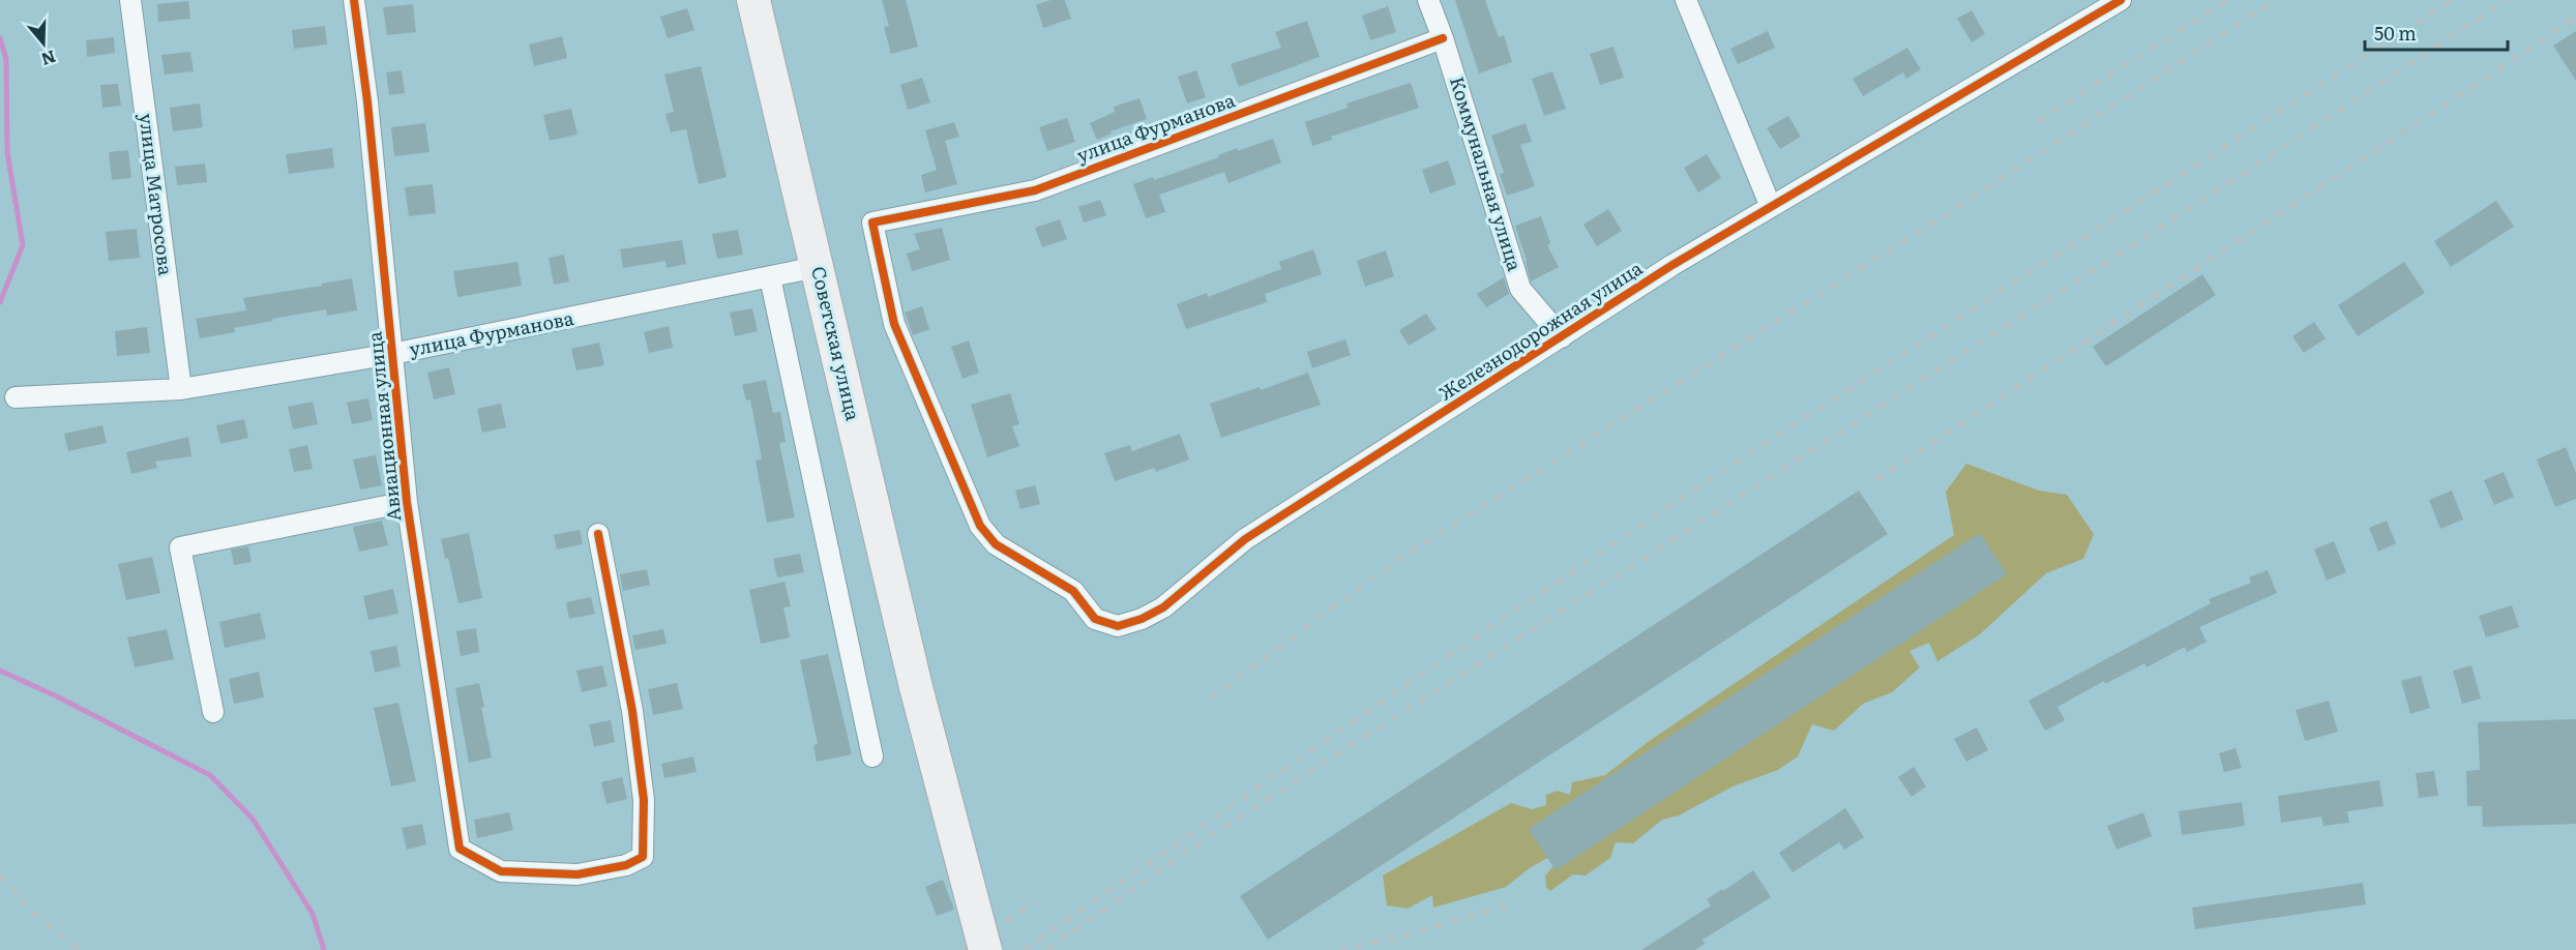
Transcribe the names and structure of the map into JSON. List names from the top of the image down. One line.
{"streets":{"main road":["Советская улица"],"street":["улица Фурманова","Коммунальная улица","улица Матросова","Железнодорожная улица","Авиационная улица"]},"crossings":[["улица Фурманова","Коммунальная улица"],["улица Фурманова","улица Матросова"],["улица Фурманова","Железнодорожная улица"],["улица Фурманова","Советская улица"],["улица Фурманова","Авиационная улица"],["Коммунальная улица","Железнодорожная улица"]],"scale_bar":"50 m","north":"bottom"}
